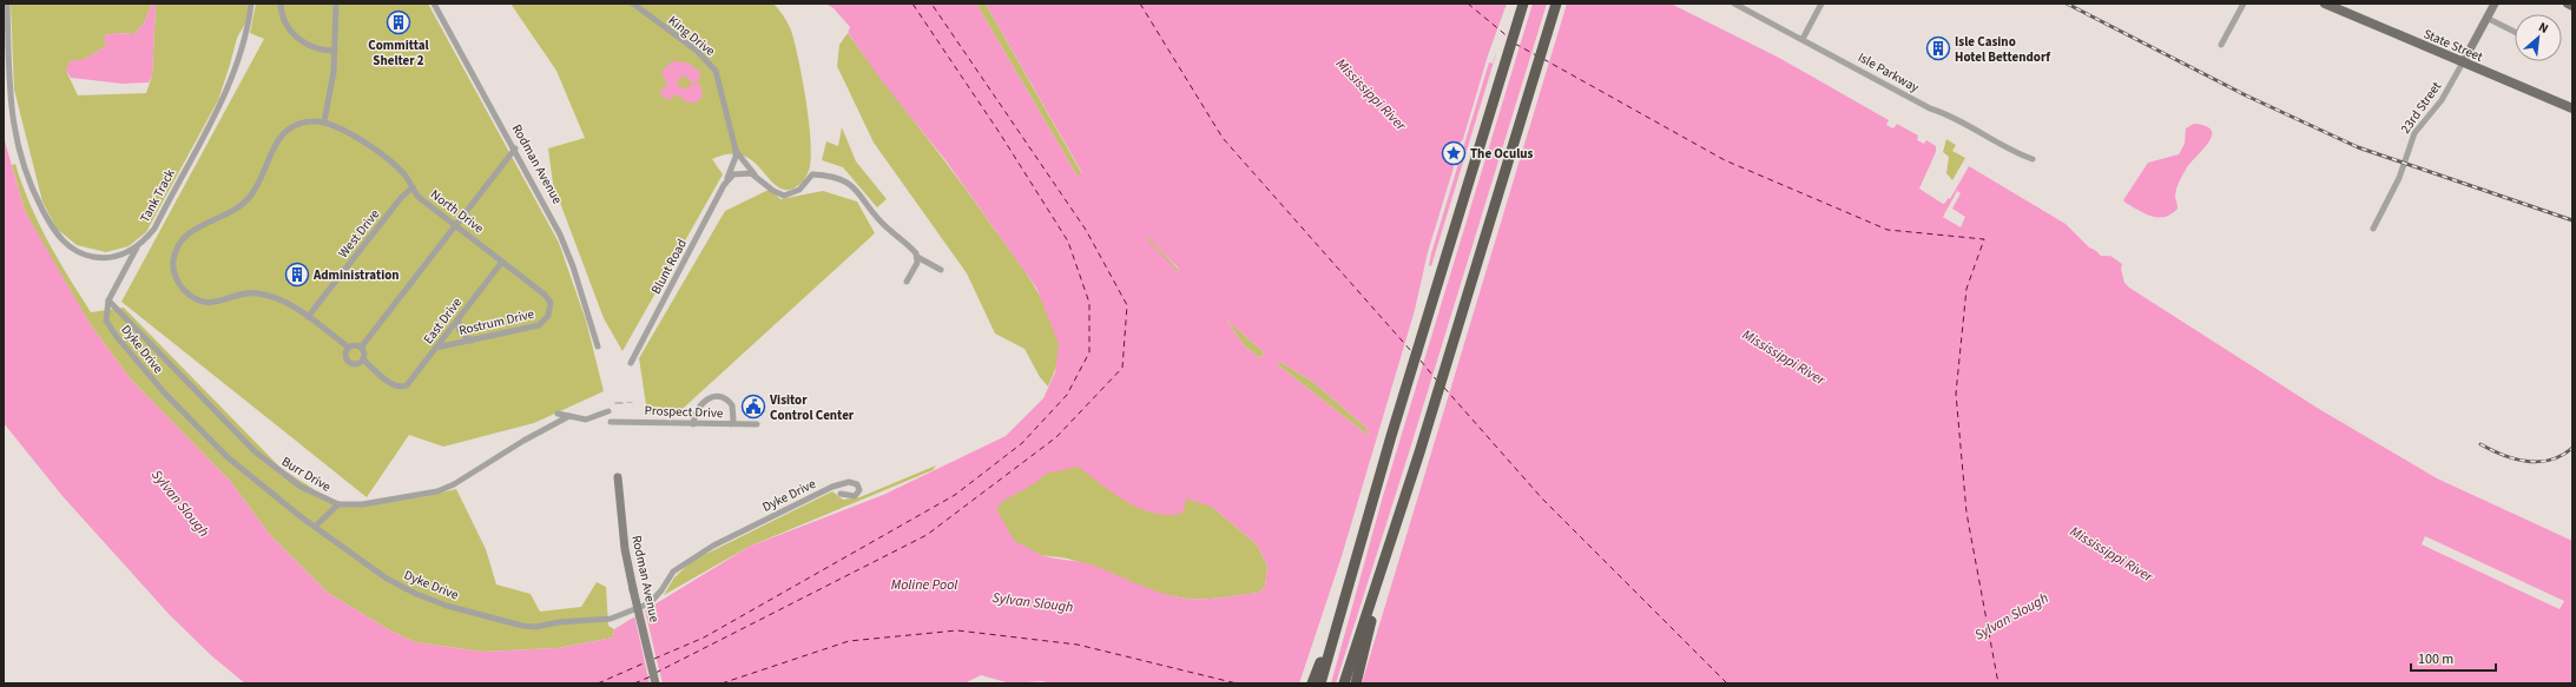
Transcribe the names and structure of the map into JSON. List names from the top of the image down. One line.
{"streets":{"main road":["State Street"],"street":["King Drive","Isle Parkway","23rd Street","Rodman Avenue","Tank Track","North Drive","West Drive","Blunt Road","East Drive","Rostrum Drive","Dyke Drive","Prospect Drive","Burr Drive"]},"crossings":[["King Drive","Blunt Road"],["State Street","23rd Street"],["Tank Track","Dyke Drive"],["North Drive","West Drive"],["North Drive","East Drive"],["North Drive","Rostrum Drive"],["East Drive","Rostrum Drive"],["Dyke Drive","Burr Drive"]],"water":["Mississippi River","Sylvan Slough","Moline Pool"],"places":{"building":["Committal Shelter 2","Isle Casino Hotel Bettendorf","Administration"],"place":["The Oculus"],"public building":["Visitor Control Center"]},"scale_bar":"100 m","north":"top right"}
